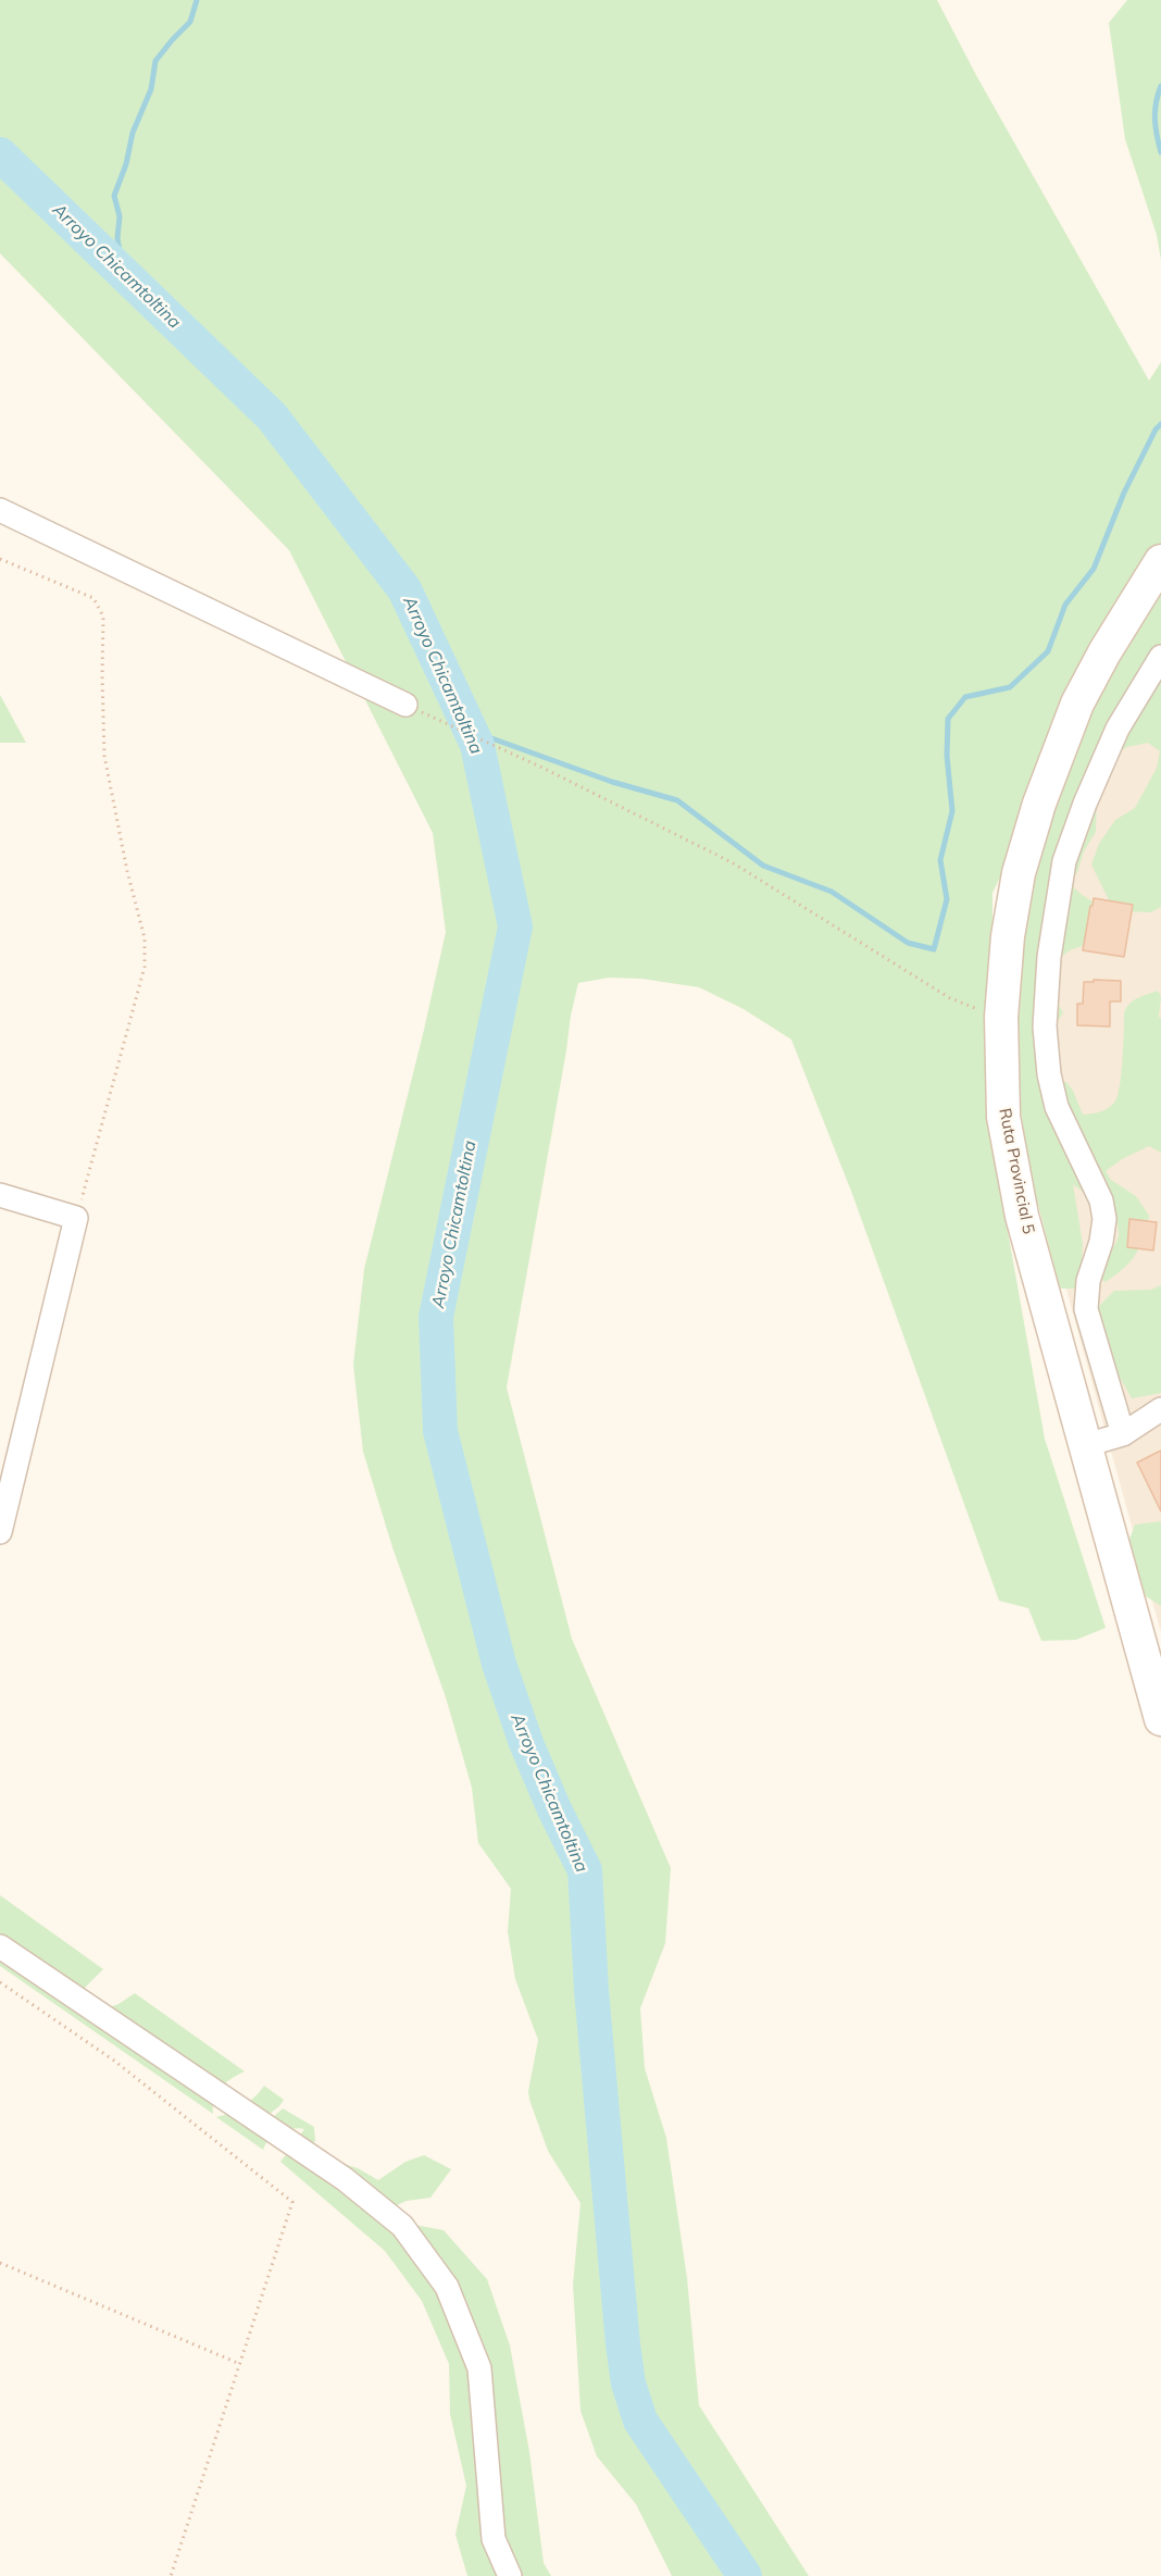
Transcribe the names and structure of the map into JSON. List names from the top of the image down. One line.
{"streets":{"main road":["Ruta Provincial 5"]},"water":["Arroyo Chicamtoltina"]}
